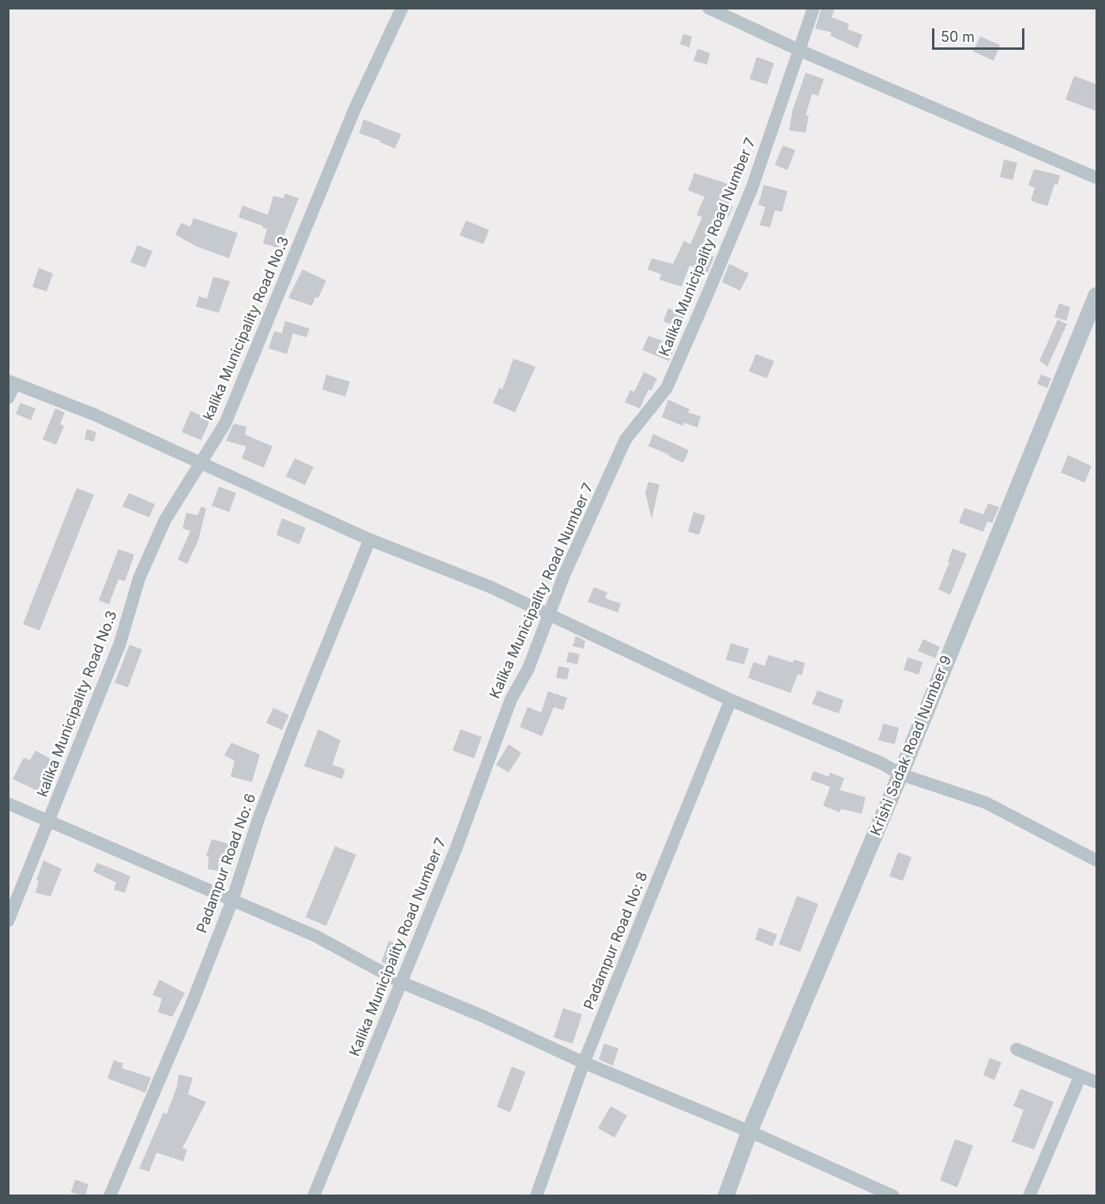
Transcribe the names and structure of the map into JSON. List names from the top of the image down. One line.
{"streets":{"street":["Kalika Municipality Road Number 7","kalika Municipality Road No.3","Krishi Sadak Road Number 9","Padampur Road No: 6","Padampur Road No: 8"]},"scale_bar":"50 m"}
